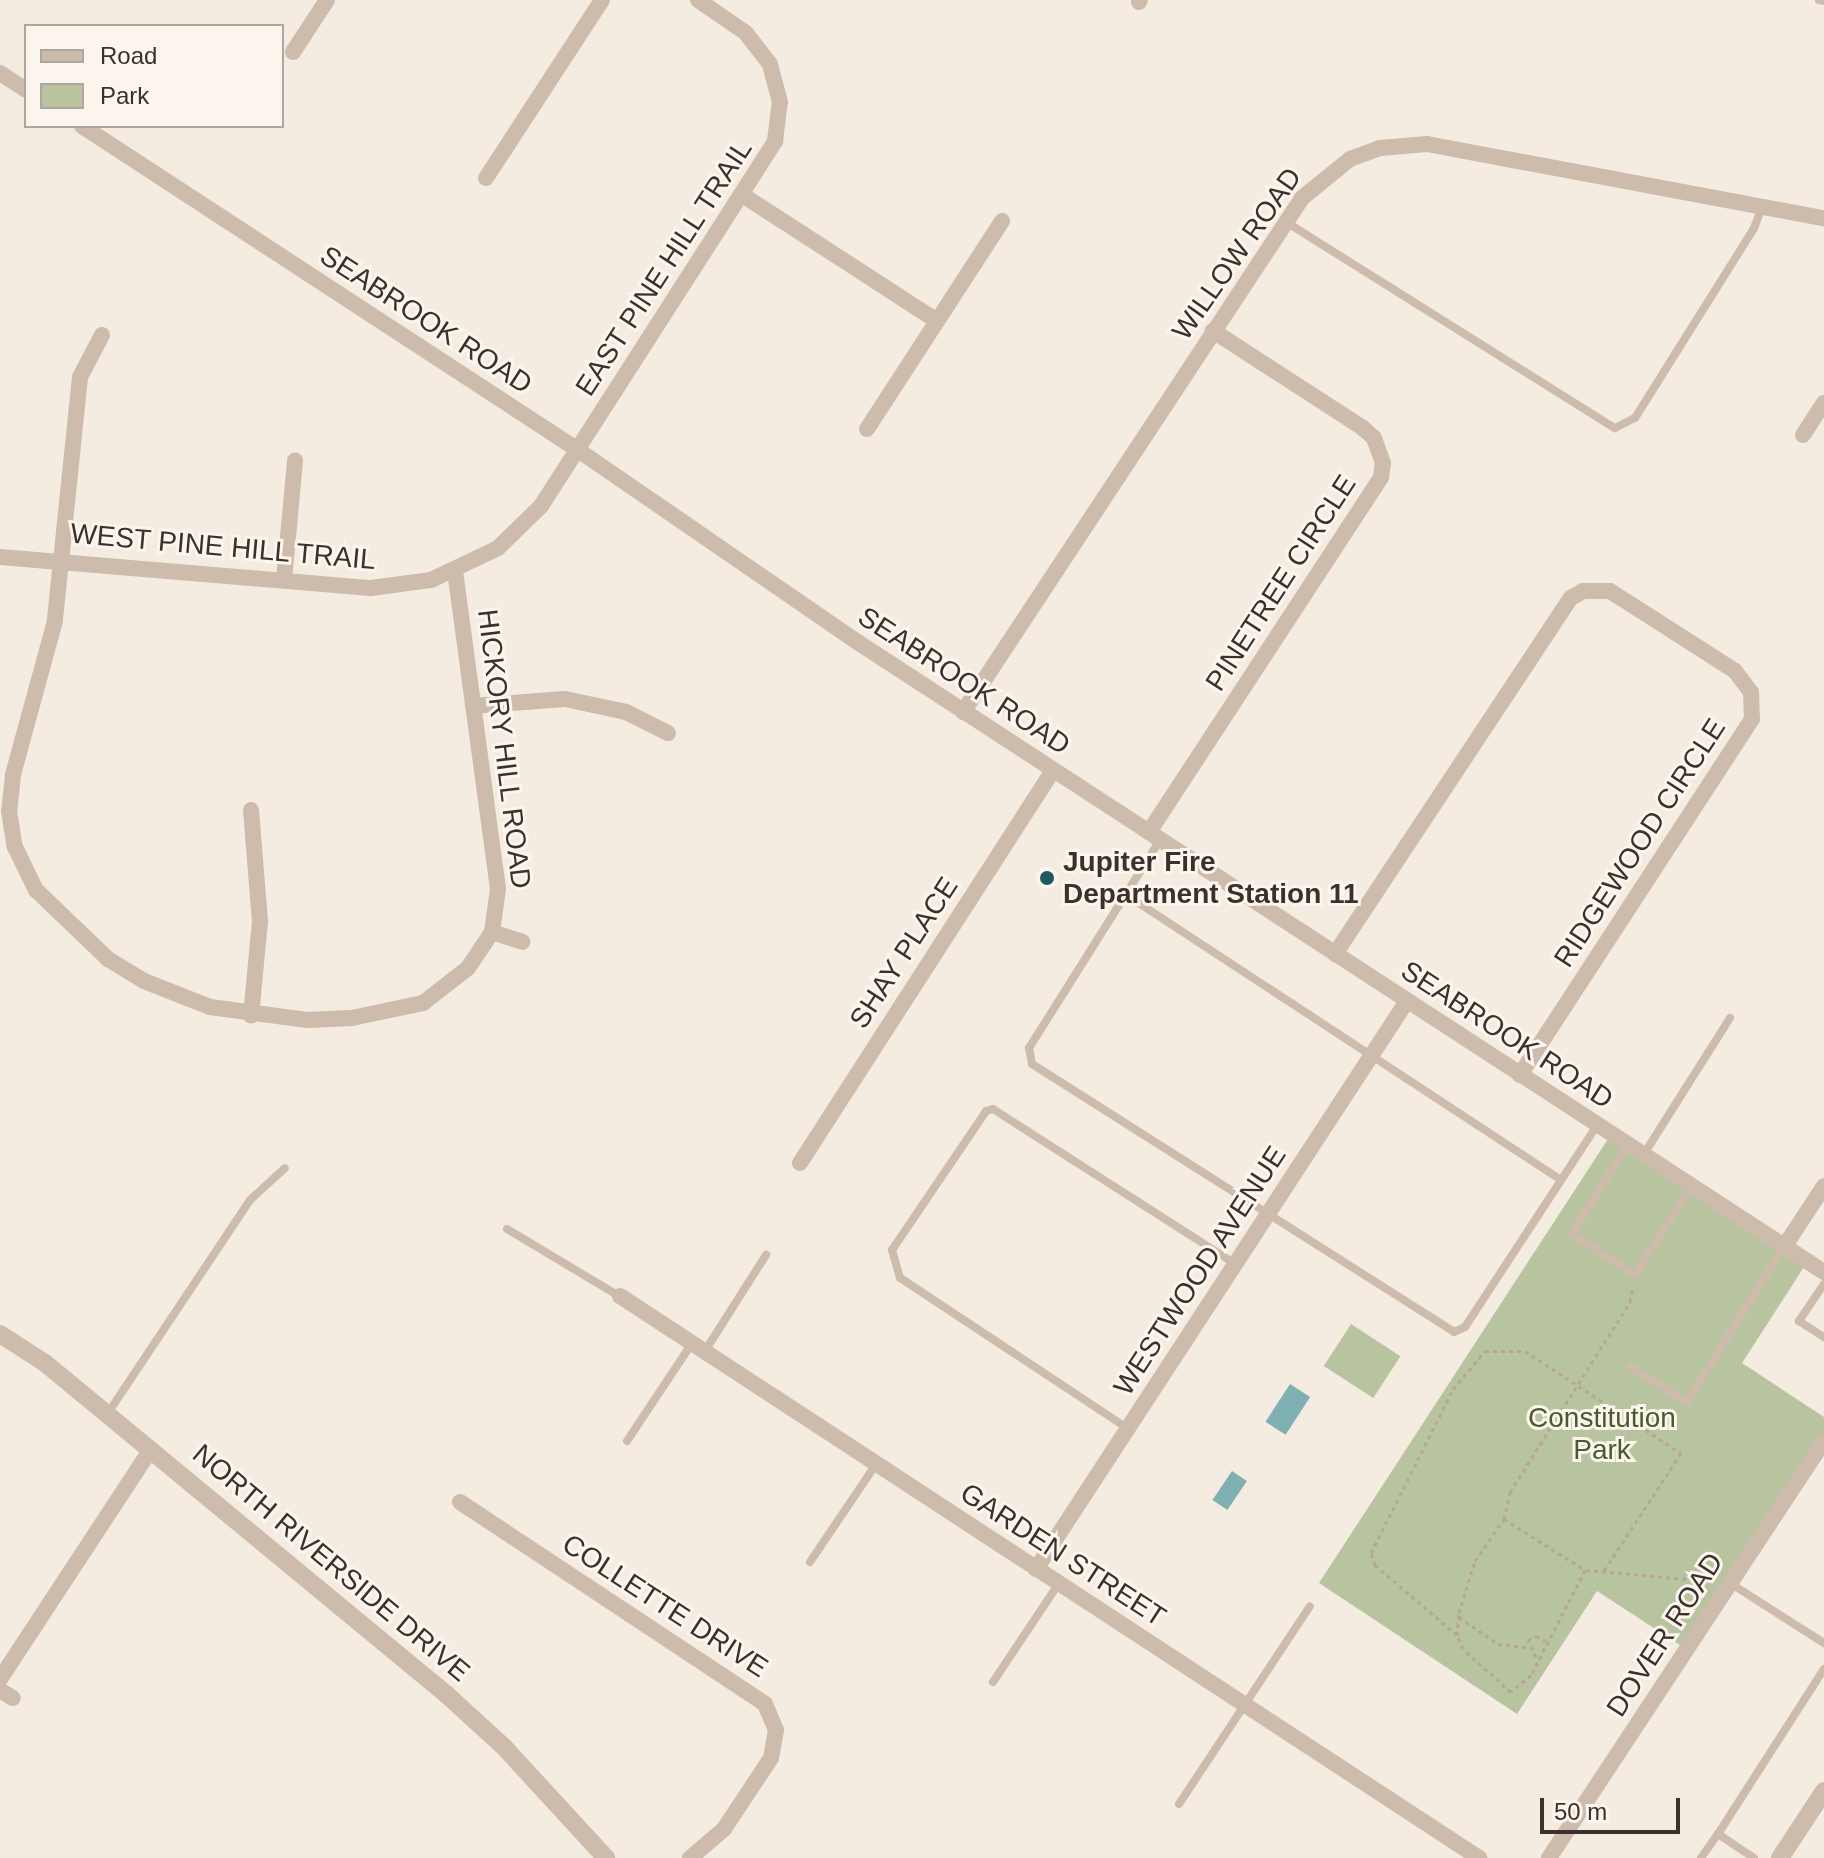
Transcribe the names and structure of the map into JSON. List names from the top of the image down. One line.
{"streets":{"street":["WILLOW ROAD","EAST PINE HILL TRAIL","SEABROOK ROAD","WEST PINE HILL TRAIL","PINETREE CIRCLE","HICKORY HILL ROAD","RIDGEWOOD CIRCLE","SHAY PLACE","WESTWOOD AVENUE","GARDEN STREET","NORTH RIVERSIDE DRIVE","COLLETTE DRIVE","DOVER ROAD"]},"crossings":[["WILLOW ROAD","SEABROOK ROAD"],["WILLOW ROAD","PINETREE CIRCLE"],["EAST PINE HILL TRAIL","SEABROOK ROAD"],["EAST PINE HILL TRAIL","WEST PINE HILL TRAIL"],["SEABROOK ROAD","WEST PINE HILL TRAIL"],["SEABROOK ROAD","PINETREE CIRCLE"],["SEABROOK ROAD","RIDGEWOOD CIRCLE"],["SEABROOK ROAD","SHAY PLACE"],["SEABROOK ROAD","WESTWOOD AVENUE"],["WEST PINE HILL TRAIL","HICKORY HILL ROAD"],["WESTWOOD AVENUE","GARDEN STREET"]],"parks":["Constitution Park"],"places":["Jupiter Fire Department Station 11"],"legend":["Road","Park"],"scale_bar":"50 m"}
